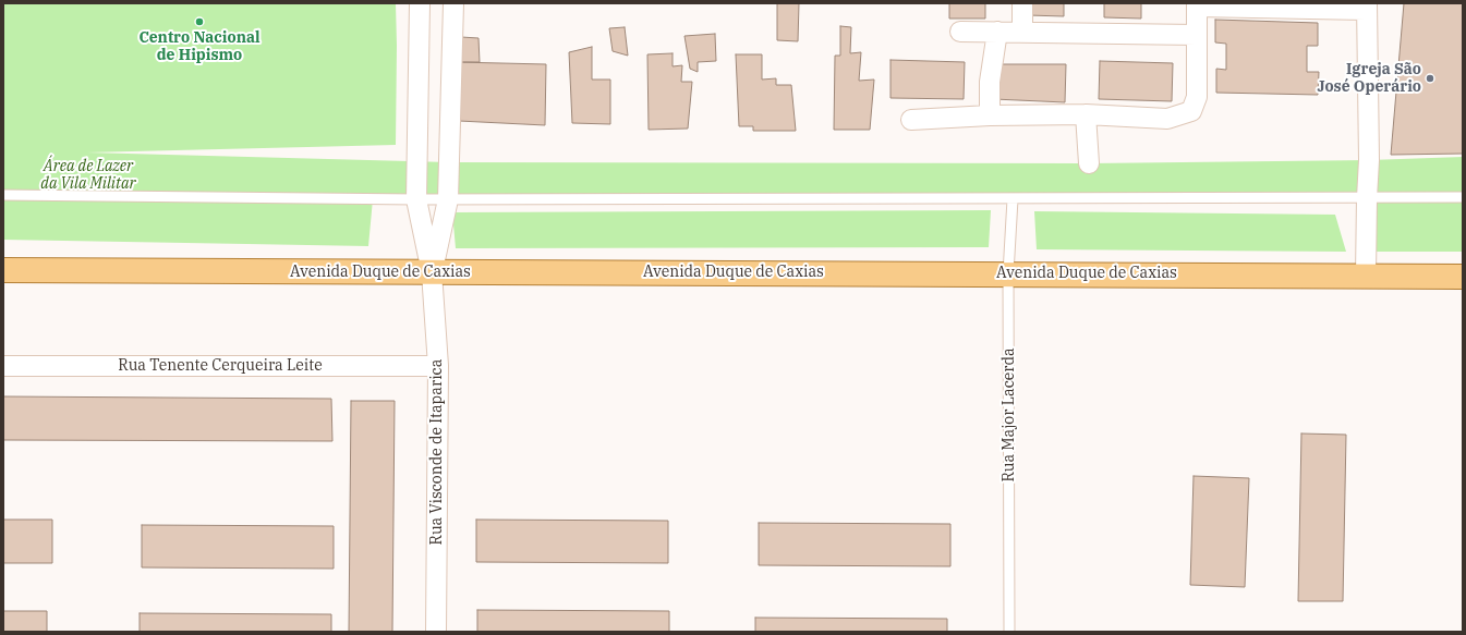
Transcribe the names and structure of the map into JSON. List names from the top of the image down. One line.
{"streets":{"main road":["Avenida Duque de Caxias"],"street":["Rua Tenente Cerqueira Leite","Rua Visconde de Itaparica"],"lane":["Rua Major Lacerda"]},"crossings":[["Avenida Duque de Caxias","Rua Major Lacerda"],["Avenida Duque de Caxias","Rua Visconde de Itaparica"],["Rua Tenente Cerqueira Leite","Rua Visconde de Itaparica"]],"parks":["Área de Lazer da Vila Militar"],"places":["Centro Nacional de Hipismo","Igreja São José Operário"]}
